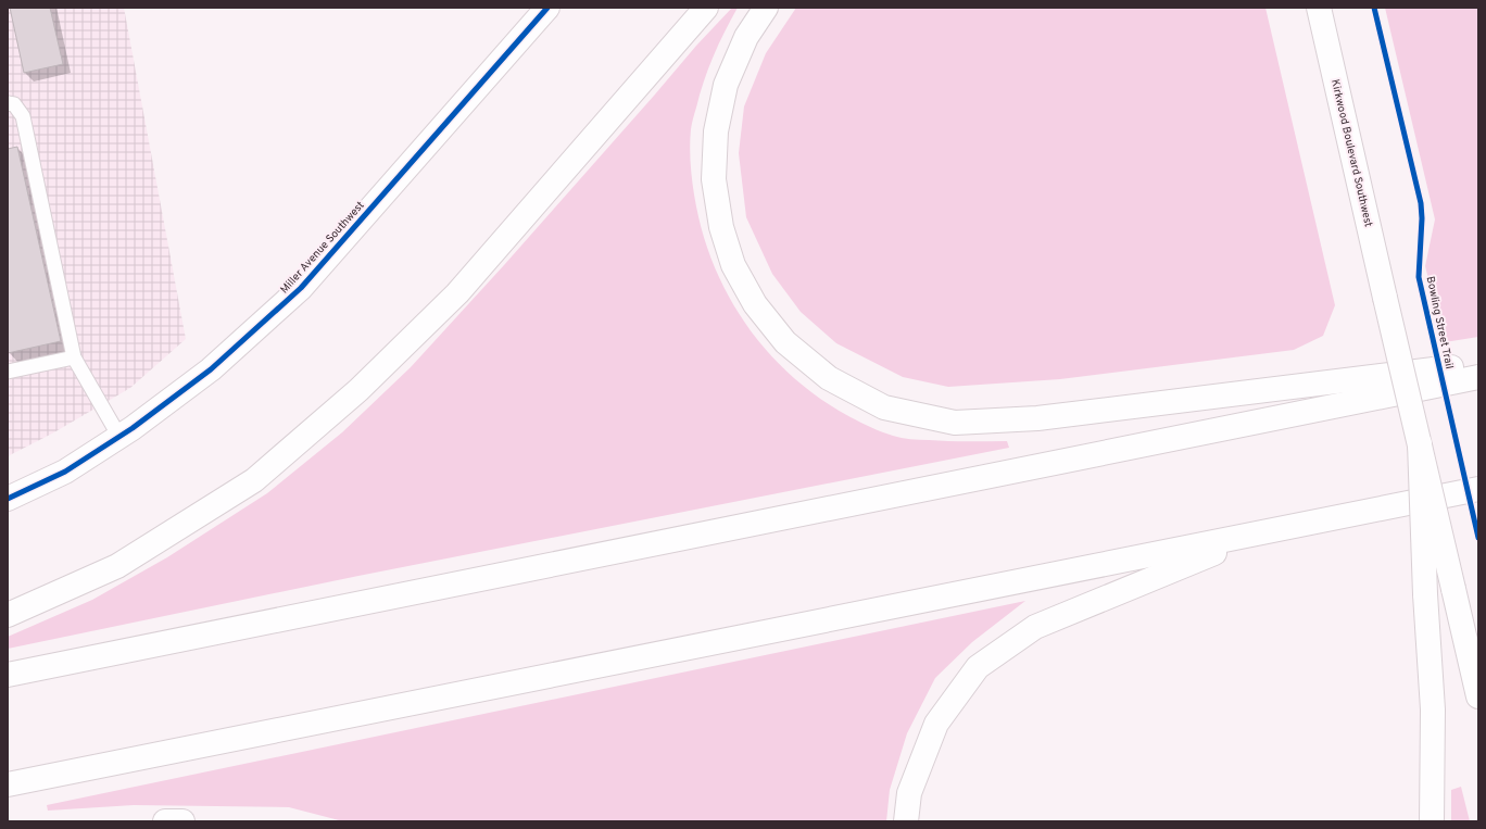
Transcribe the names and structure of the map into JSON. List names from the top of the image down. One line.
{"streets":{"main road":["Kirkwood Boulevard Southwest","Miller Avenue Southwest"],"cycle path":["Bowling Street Trail"]}}
